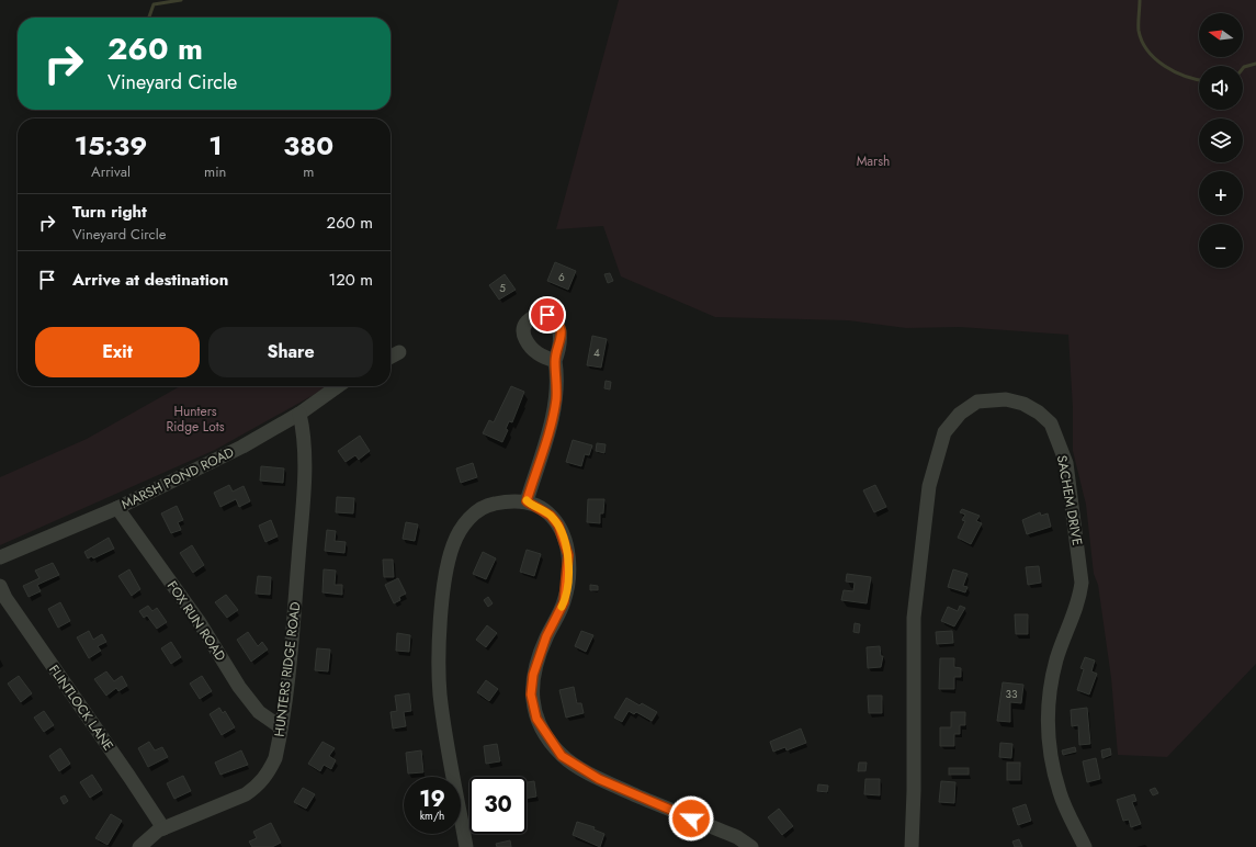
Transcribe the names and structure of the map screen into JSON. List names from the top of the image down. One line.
{"streets":{"street":["MARSH POND ROAD","SACHEM DRIVE","FOX RUN ROAD","HUNTERS RIDGE ROAD","FLINTLOCK LANE"]},"crossings":[["MARSH POND ROAD","FOX RUN ROAD"],["MARSH POND ROAD","HUNTERS RIDGE ROAD"],["FOX RUN ROAD","HUNTERS RIDGE ROAD"],["HUNTERS RIDGE ROAD","FLINTLOCK LANE"]],"parks":["Marsh","Hunters Ridge Lots"],"house_numbers":["6","5","4","33"],"north":"left","page":{"map_buttons":["+","−"],"turn":["260 m","Vineyard Circle"],"eta":["15:39","Arrival","1","min","380","m"],"list":[{"name":"Turn right","note":"Vineyard Circle","value":"260 m"},{"name":"Arrive at destination","value":"120 m"}],"buttons":["Exit","Share"],"speed":"19 km/h","limit":"30"}}
